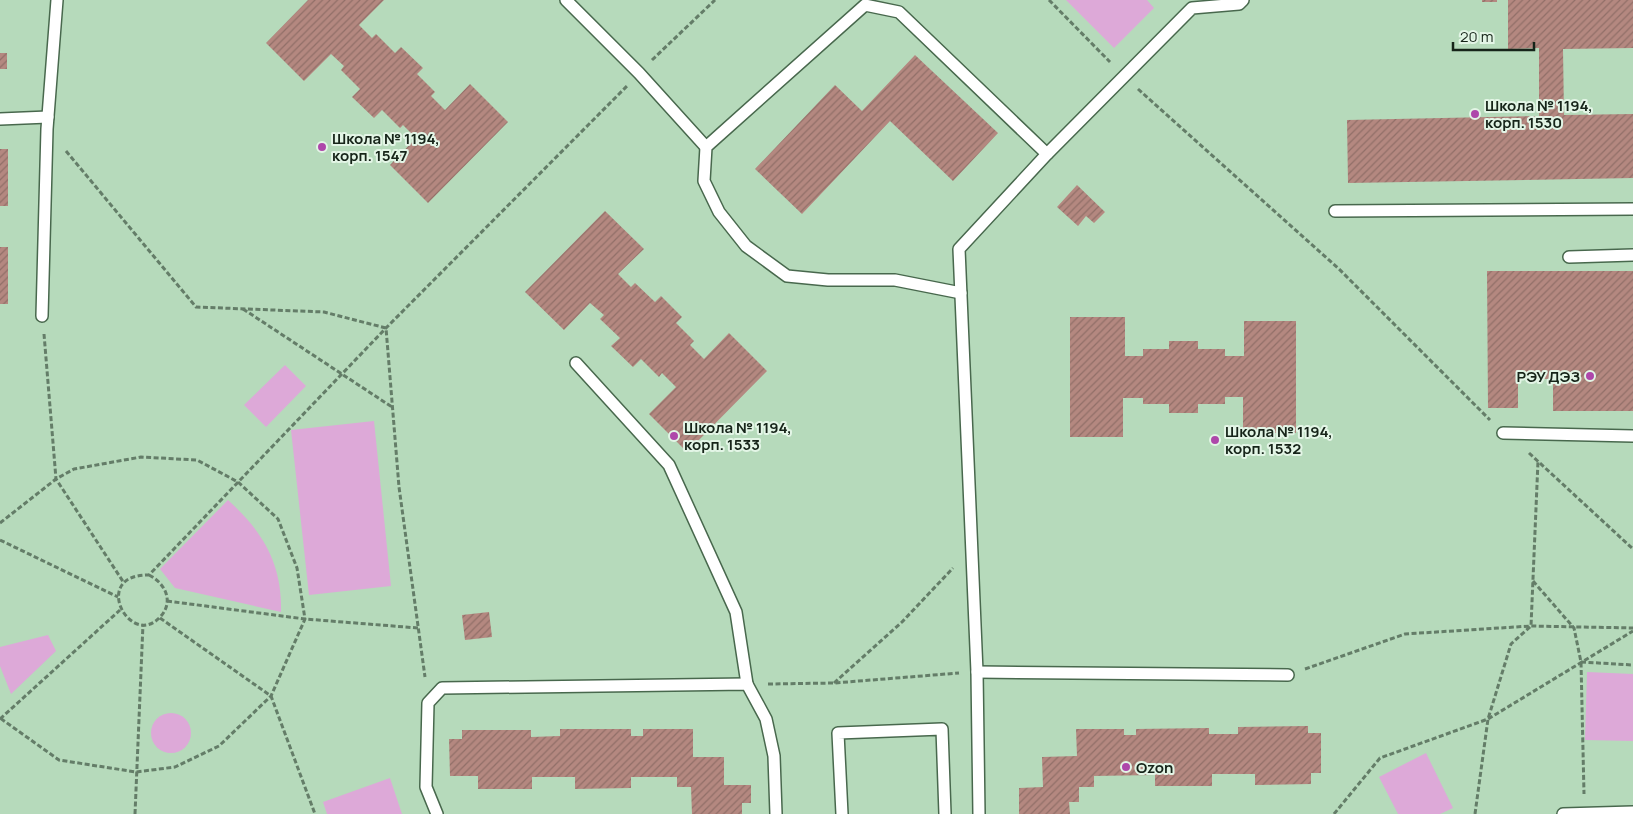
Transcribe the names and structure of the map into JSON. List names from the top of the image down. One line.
{"places":["Школа № 1194, корп. 1530","Школа № 1194, корп. 1547","РЭУ ДЭЗ","Школа № 1194, корп. 1533","Школа № 1194, корп. 1532","Ozon"],"scale_bar":"20 m"}
